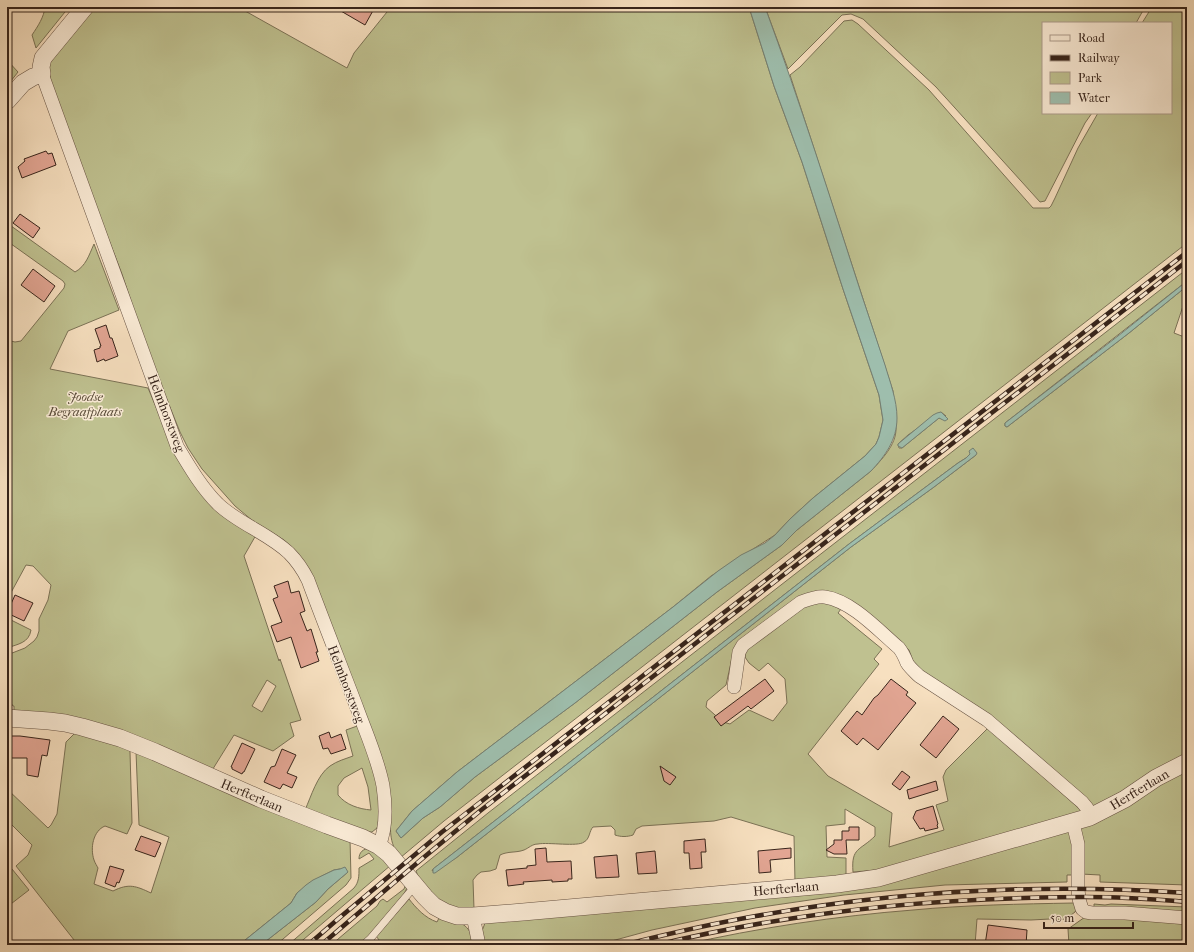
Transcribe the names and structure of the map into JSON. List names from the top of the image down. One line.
{"streets":{"street":["Helmhorstweg","Herfterlaan"]},"crossings":[["Helmhorstweg","Herfterlaan"]],"parks":["Joodse Begraafplaats"],"legend":["Road","Railway","Park","Water"],"scale_bar":"50 m"}
